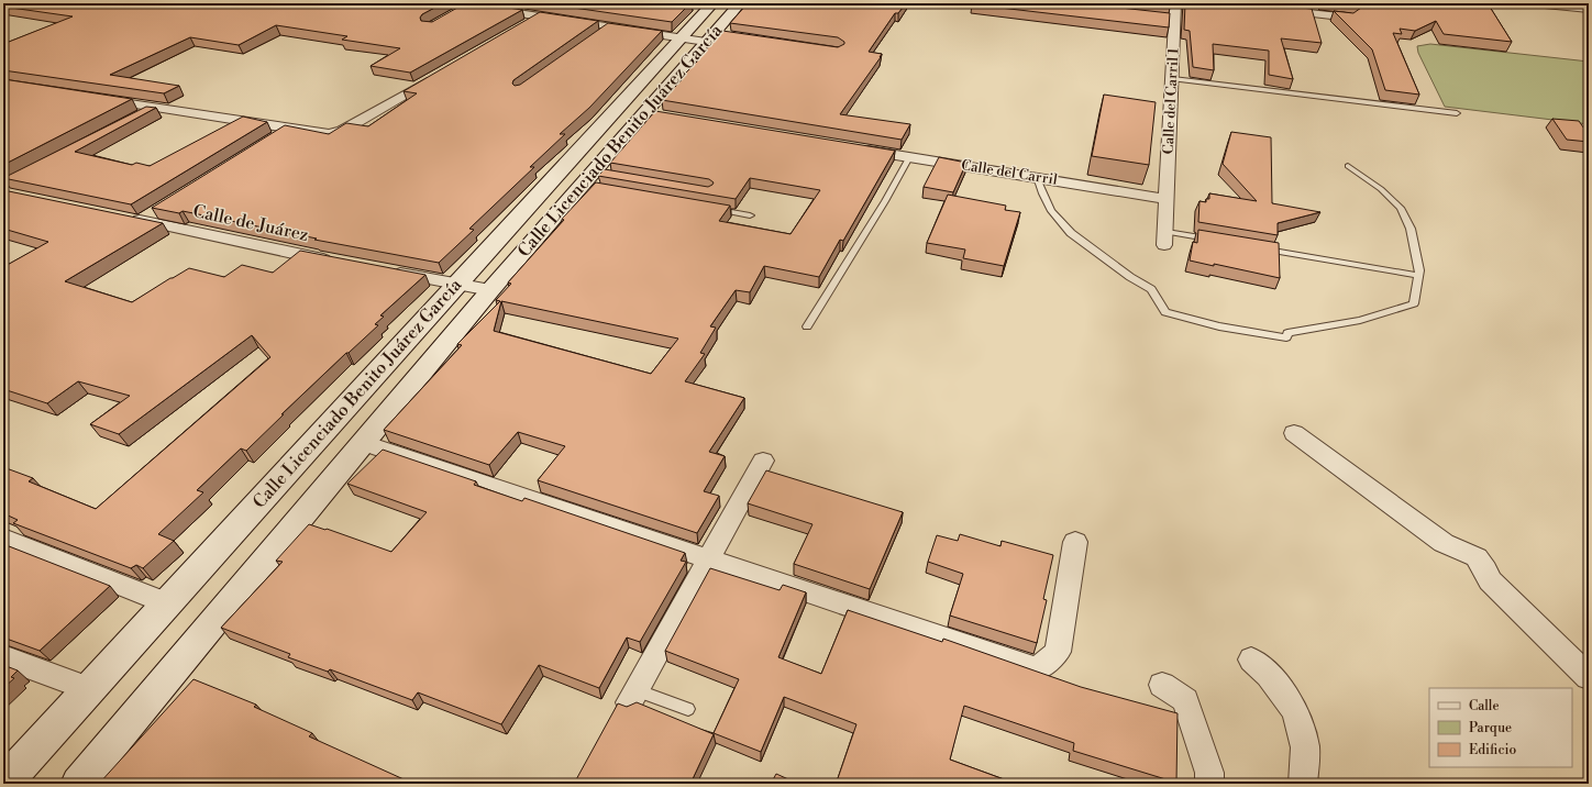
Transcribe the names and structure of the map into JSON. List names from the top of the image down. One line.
{"streets":{"street":["Calle del Carril 1","Calle Licenciado Benito Juárez García","Calle del Carril","Calle de Juárez"]},"crossings":[["Calle del Carril 1","Calle del Carril"]],"legend":["Calle","Parque","Edificio"]}
